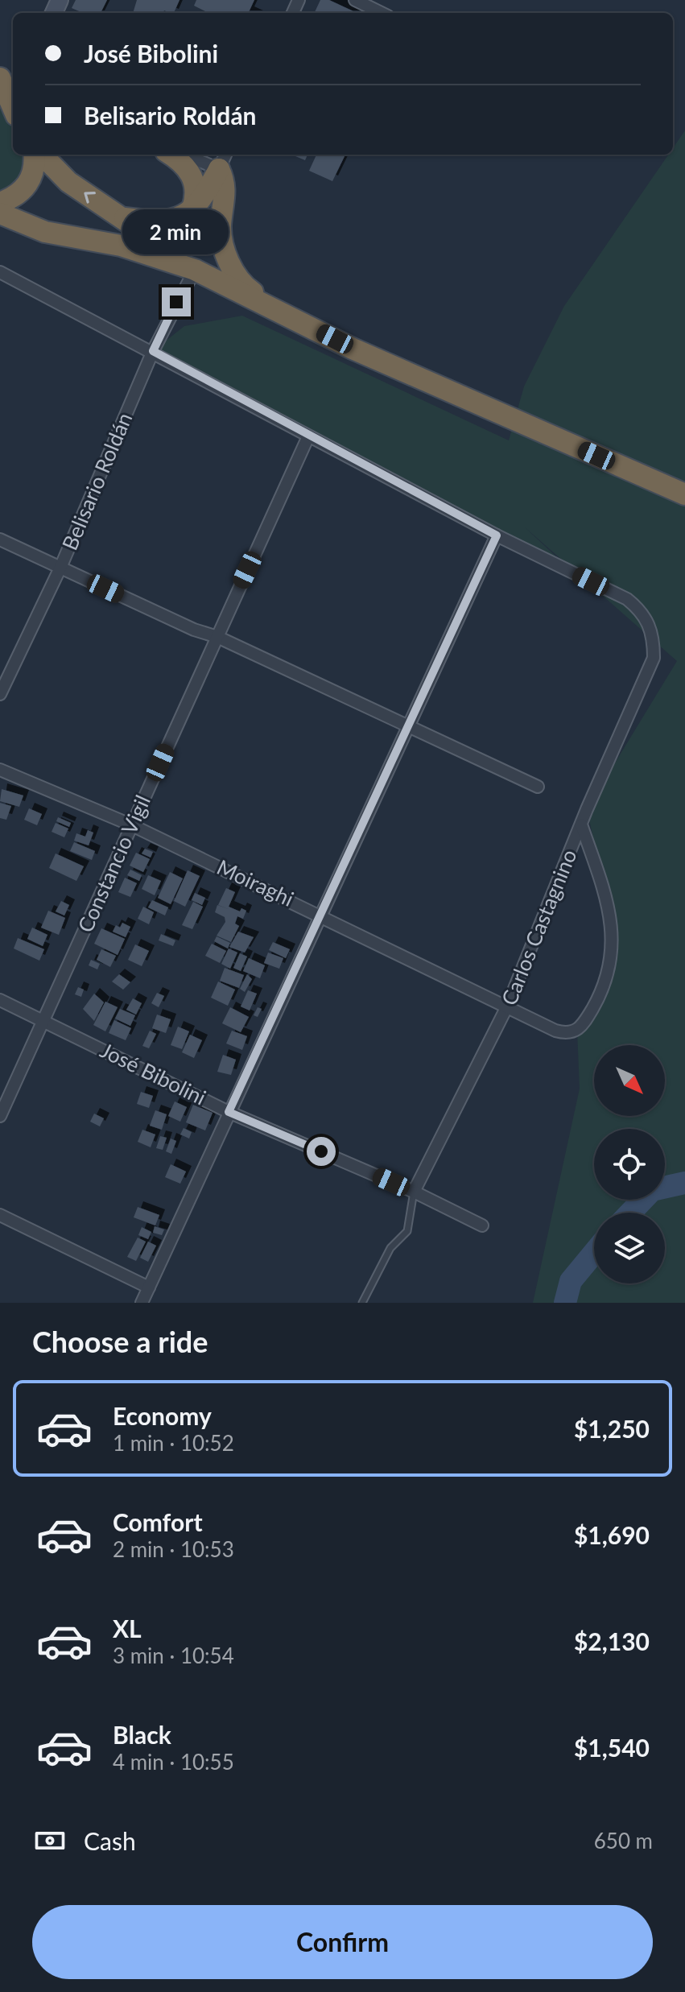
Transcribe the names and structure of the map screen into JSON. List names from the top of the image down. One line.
{"streets":{"street":["Belisario Roldán","Constancio Vigil","Moiraghi","Carlos Castagnino","José Bibolini"]},"crossings":[["Constancio Vigil","Moiraghi"],["Constancio Vigil","José Bibolini"],["Moiraghi","Carlos Castagnino"],["Carlos Castagnino","José Bibolini"]],"north":"bottom right","page":{"banner":["José Bibolini","Belisario Roldán"],"bubble":"2 min","heading":"Choose a ride","list":[{"name":"Economy","note":"1 min · 10:52","value":"$1,250"},{"name":"Comfort","note":"2 min · 10:53","value":"$1,690"},{"name":"XL","note":"3 min · 10:54","value":"$2,130"},{"name":"Black","note":"4 min · 10:55","value":"$1,540"}],"pay":["Cash","650 m"],"buttons":"Confirm"}}
